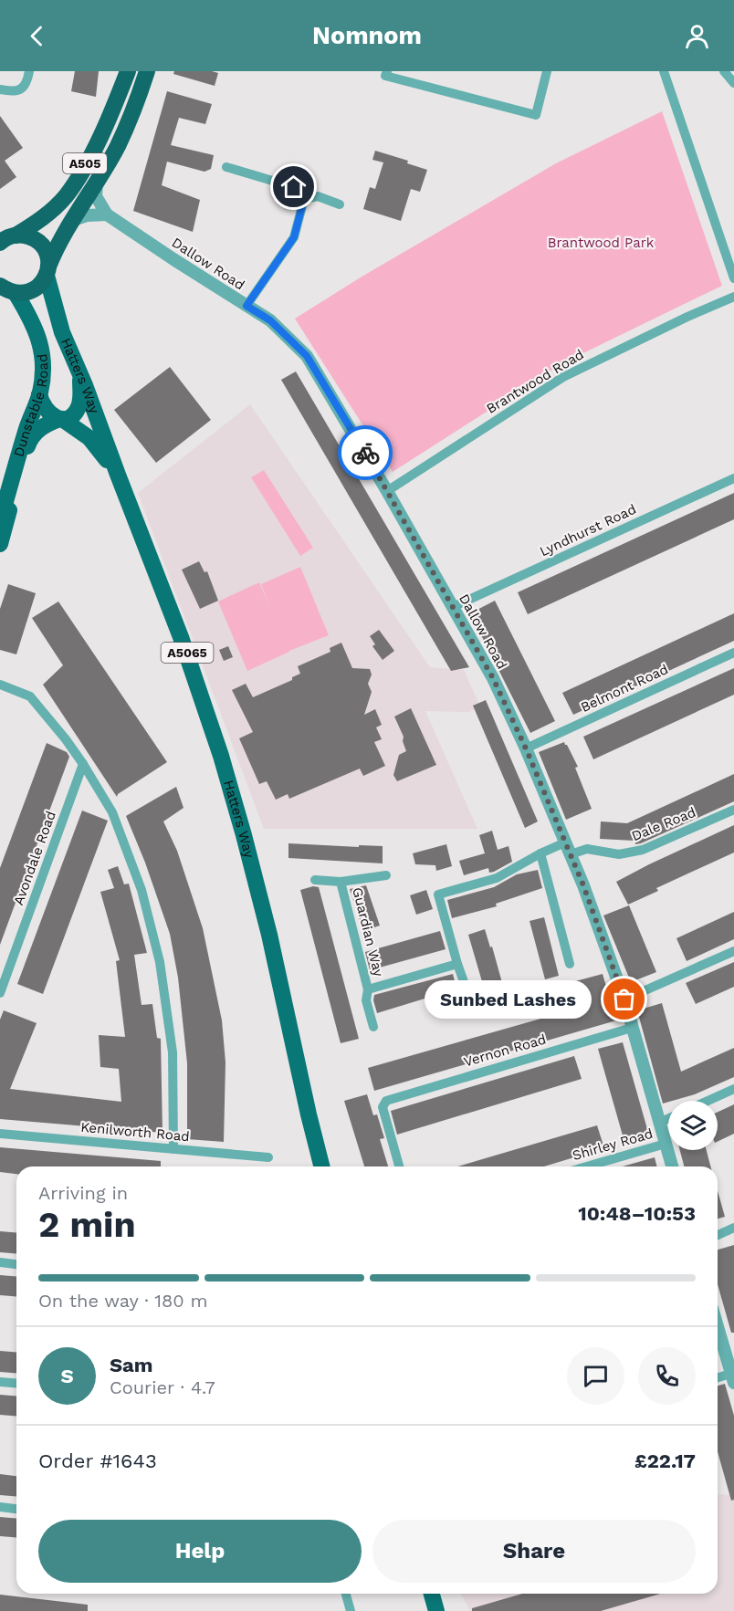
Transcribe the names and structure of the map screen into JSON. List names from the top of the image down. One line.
{"streets":{"highway":["A505"],"main road":["Hatters Way","Dunstable Road","A5065"],"street":["Dallow Road","Brantwood Road","Lyndhurst Road","Belmont Road","Dale Road","Avondale Road","Guardian Way","Vernon Road","Kenilworth Road","Shirley Road"]},"crossings":[["A505","Hatters Way"],["Dallow Road","Brantwood Road"],["Dallow Road","Lyndhurst Road"],["Dallow Road","Belmont Road"],["Dallow Road","Dale Road"],["Dallow Road","Vernon Road"],["Dallow Road","Shirley Road"],["Hatters Way","Dunstable Road"]],"parks":["Brantwood Park"],"places":["Sunbed Lashes"],"page":{"header":"Nomnom","bubble":"Sunbed Lashes","heading":["2 min","Arriving in","10:48–10:53"],"panel":["Sam","Courier · 4.7","Order #1643","£22.17"],"bar":"On the way · 180 m","round":"S","buttons":["Help","Share"]}}
